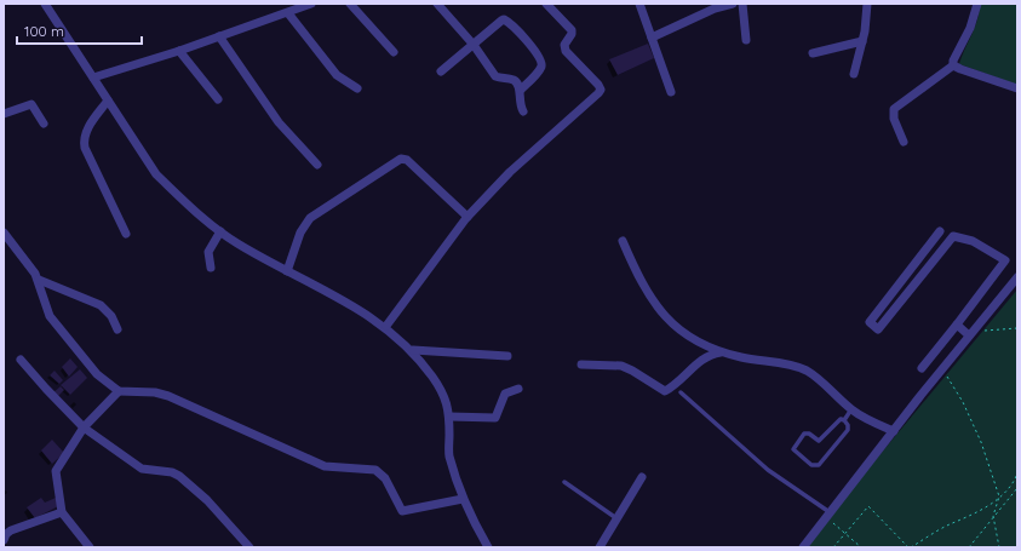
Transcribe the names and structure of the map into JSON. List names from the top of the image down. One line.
{"scale_bar":"100 m"}
